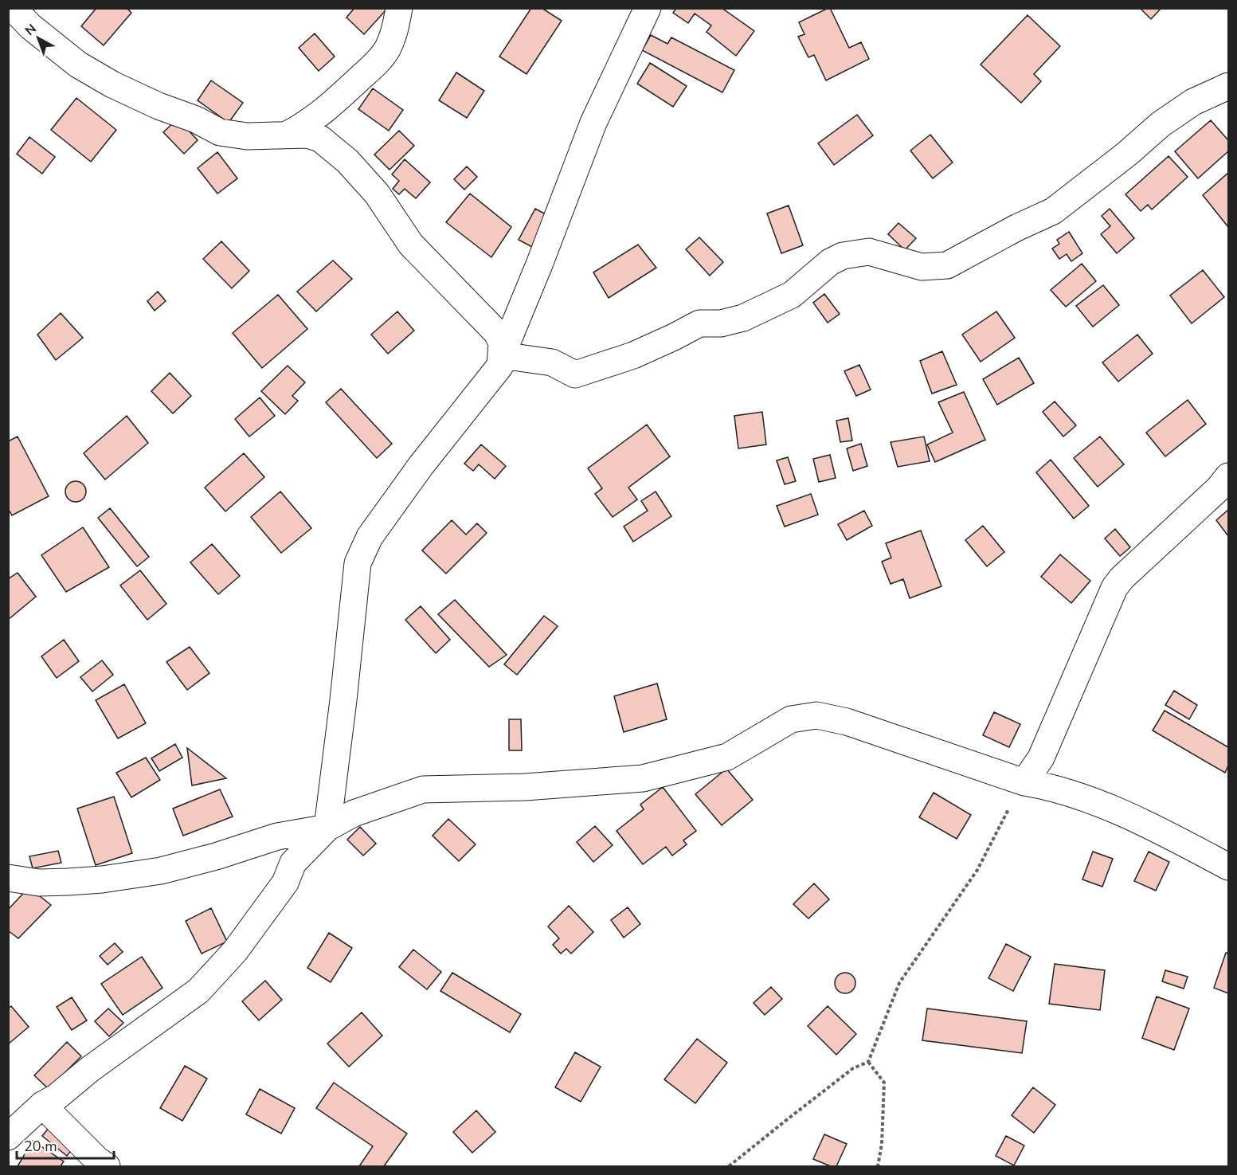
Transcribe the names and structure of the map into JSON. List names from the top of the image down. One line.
{"scale_bar":"20 m","north":"top left"}
